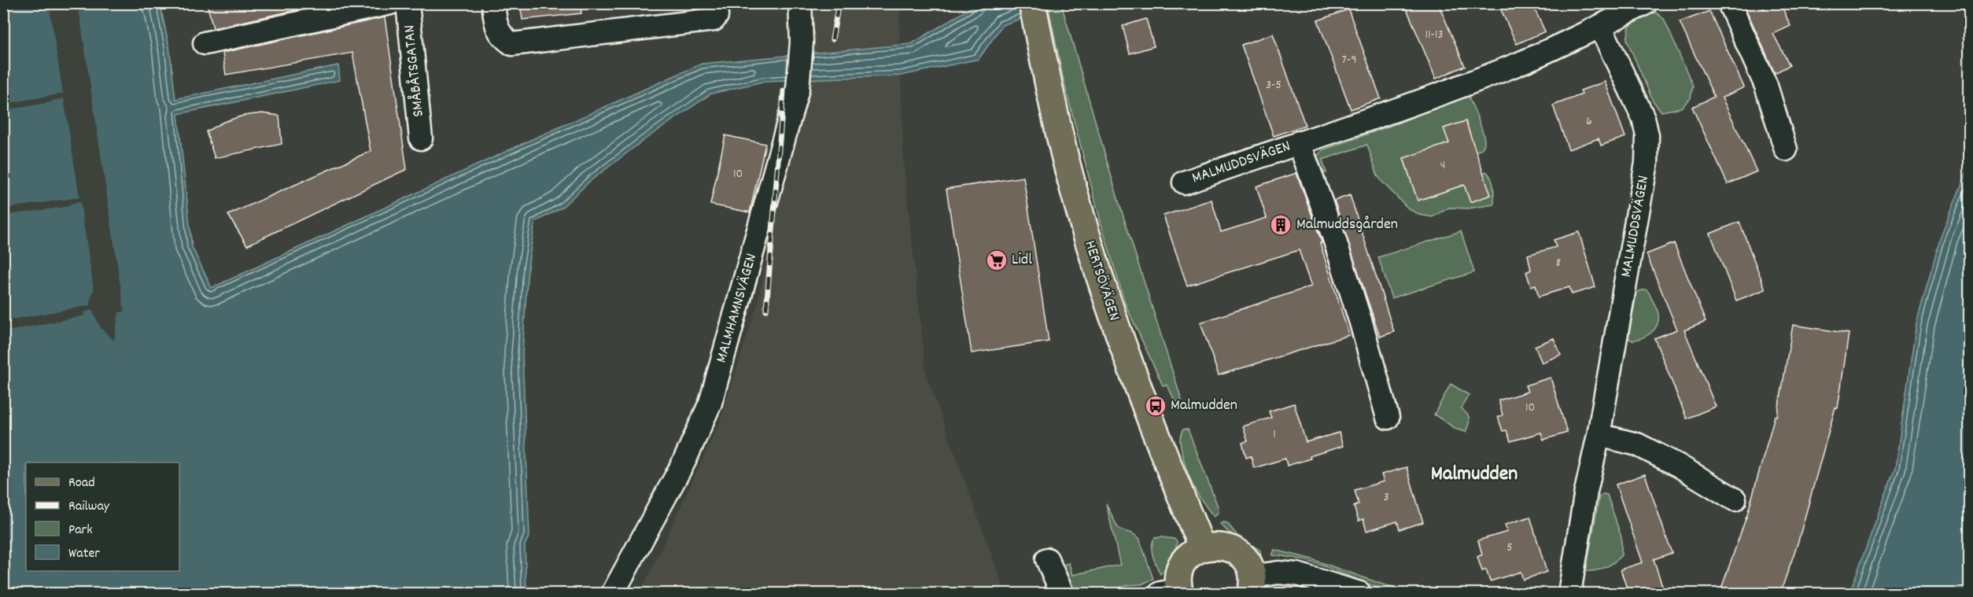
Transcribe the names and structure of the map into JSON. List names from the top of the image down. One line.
{"streets":{"main road":["HERTSÖVÄGEN"],"street":["SMÅBÅTSGATAN","MALMUDDSVÄGEN","MALMHAMNSVÄGEN"]},"districts":["Malmudden"],"places":{"building":["Malmuddsgården"],"supermarket":["Lidl"],"bus stop":["Malmudden"]},"house_numbers":["11-13","7-9","3-5","6","4","10","8","10","1","3","5"],"legend":["Road","Railway","Park","Water"]}
